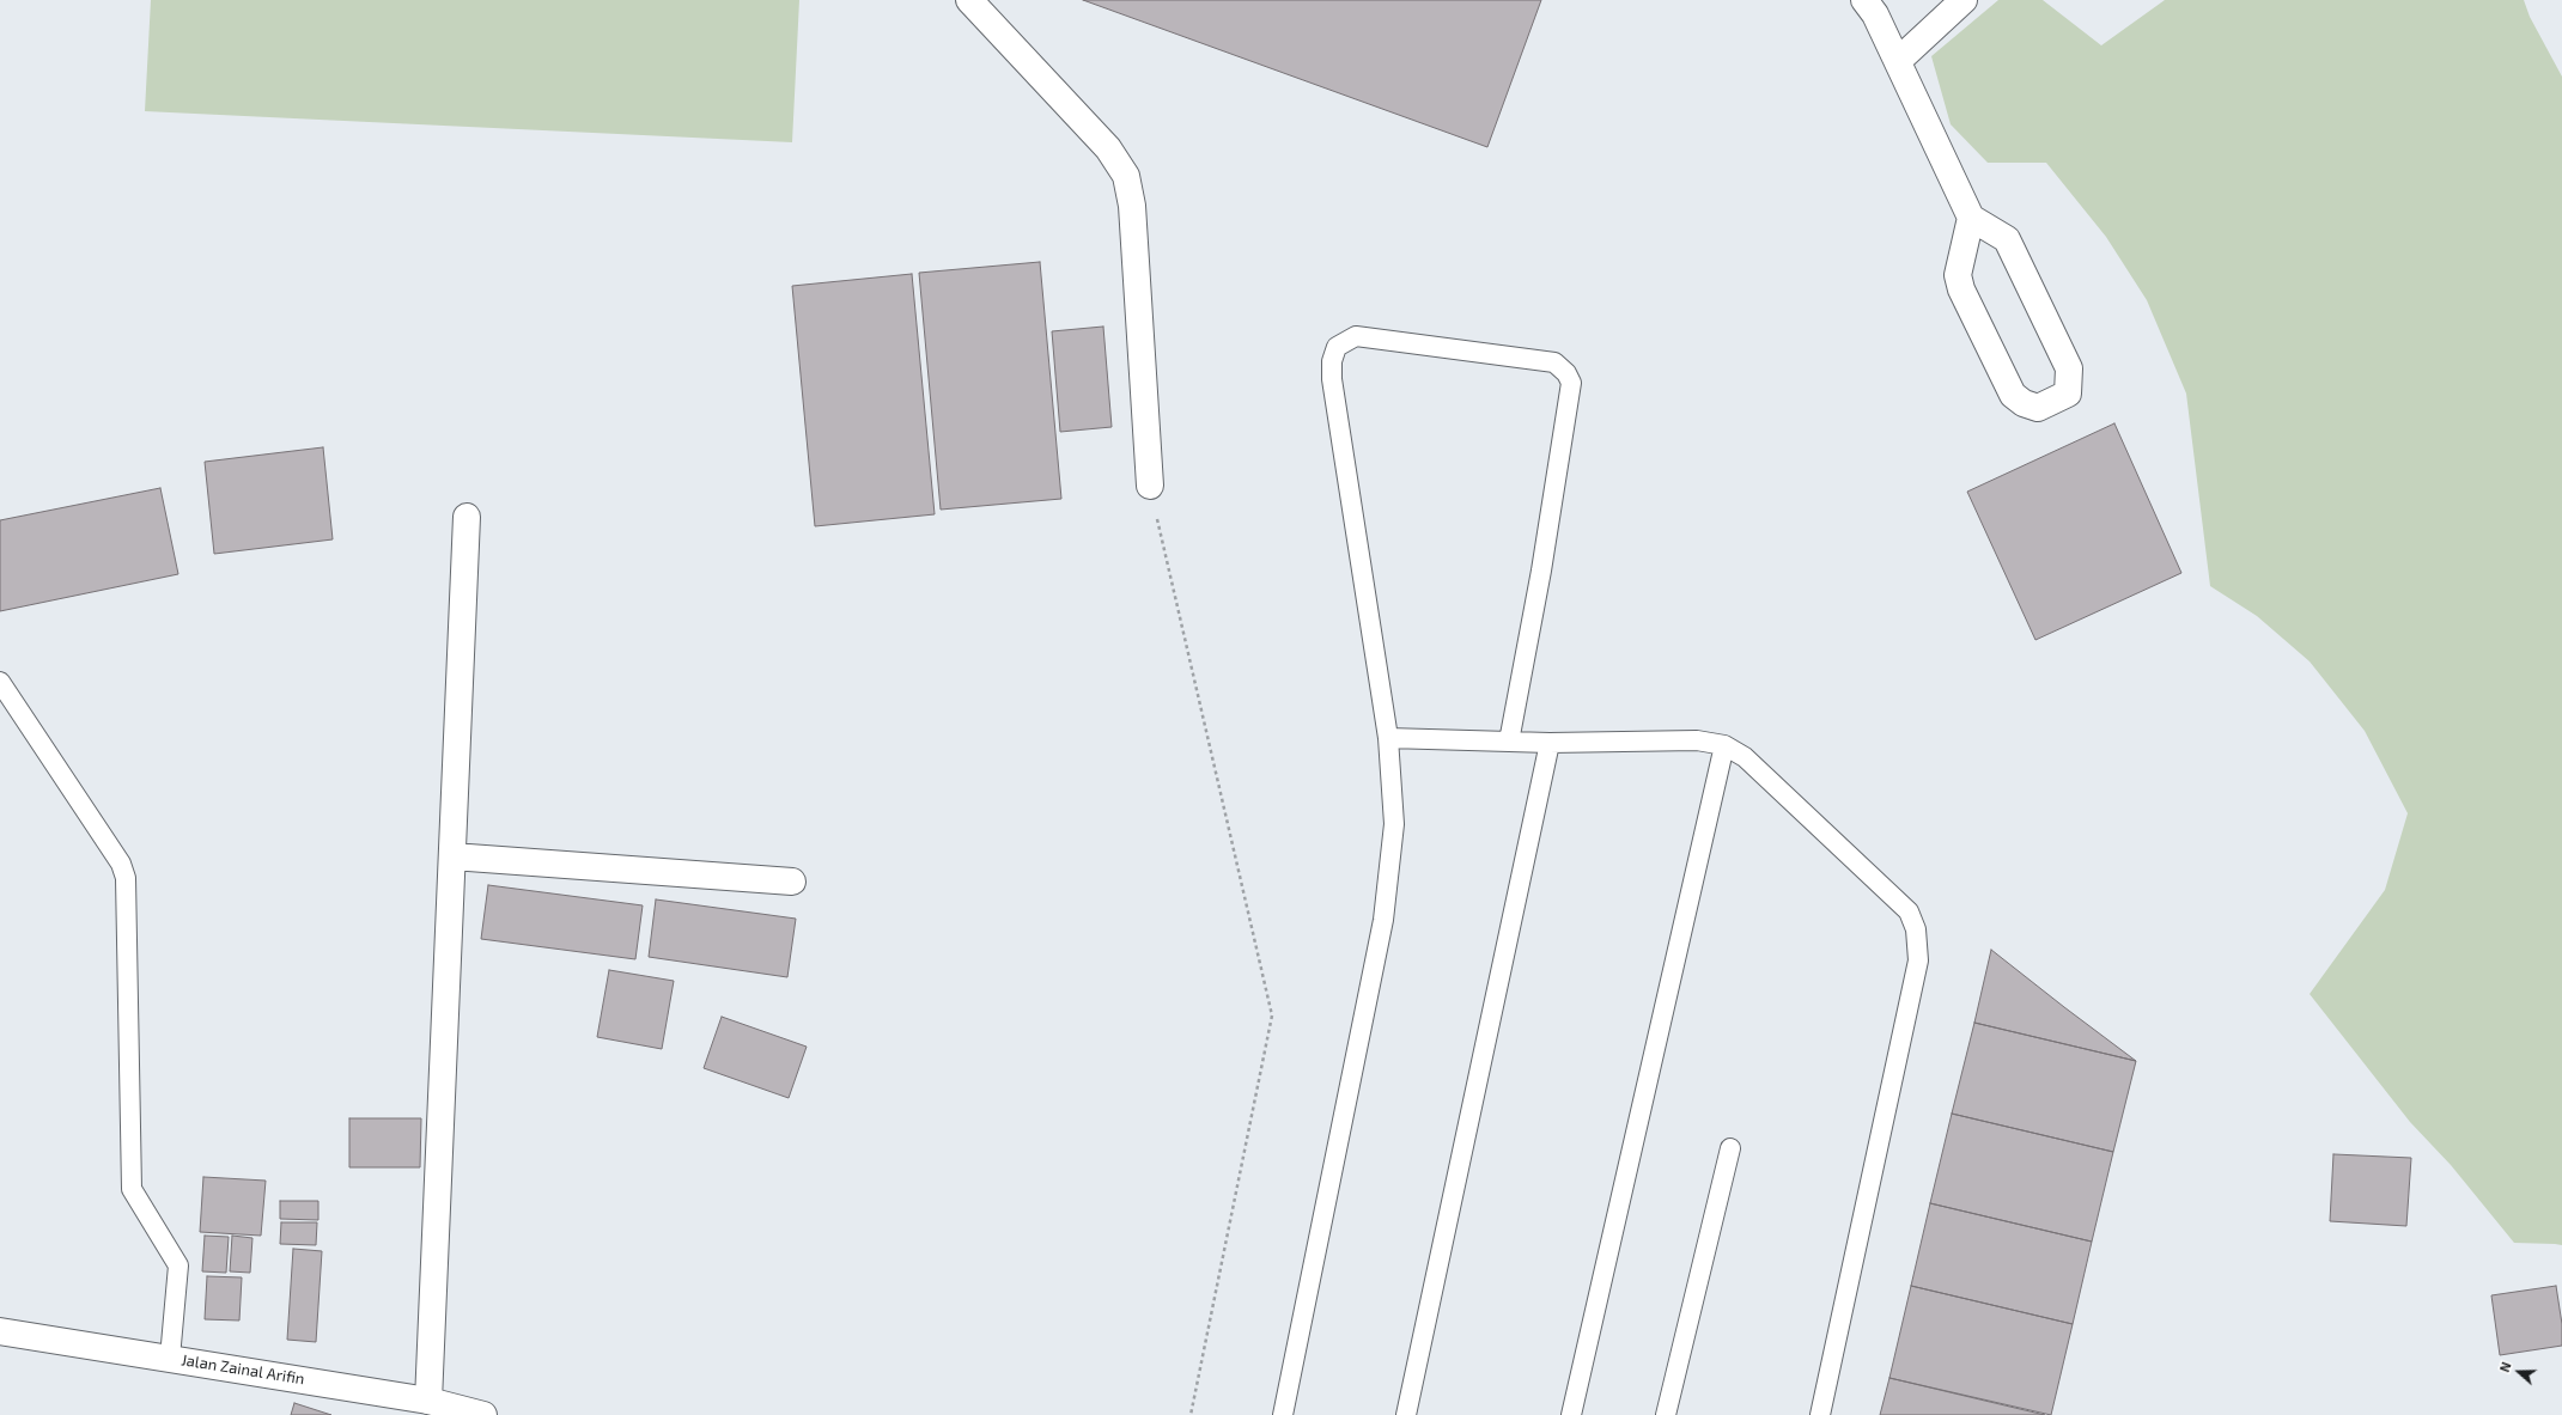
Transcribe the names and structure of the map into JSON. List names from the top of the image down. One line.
{"streets":{"street":["Jalan Zainal Arifin"]},"north":"left"}
